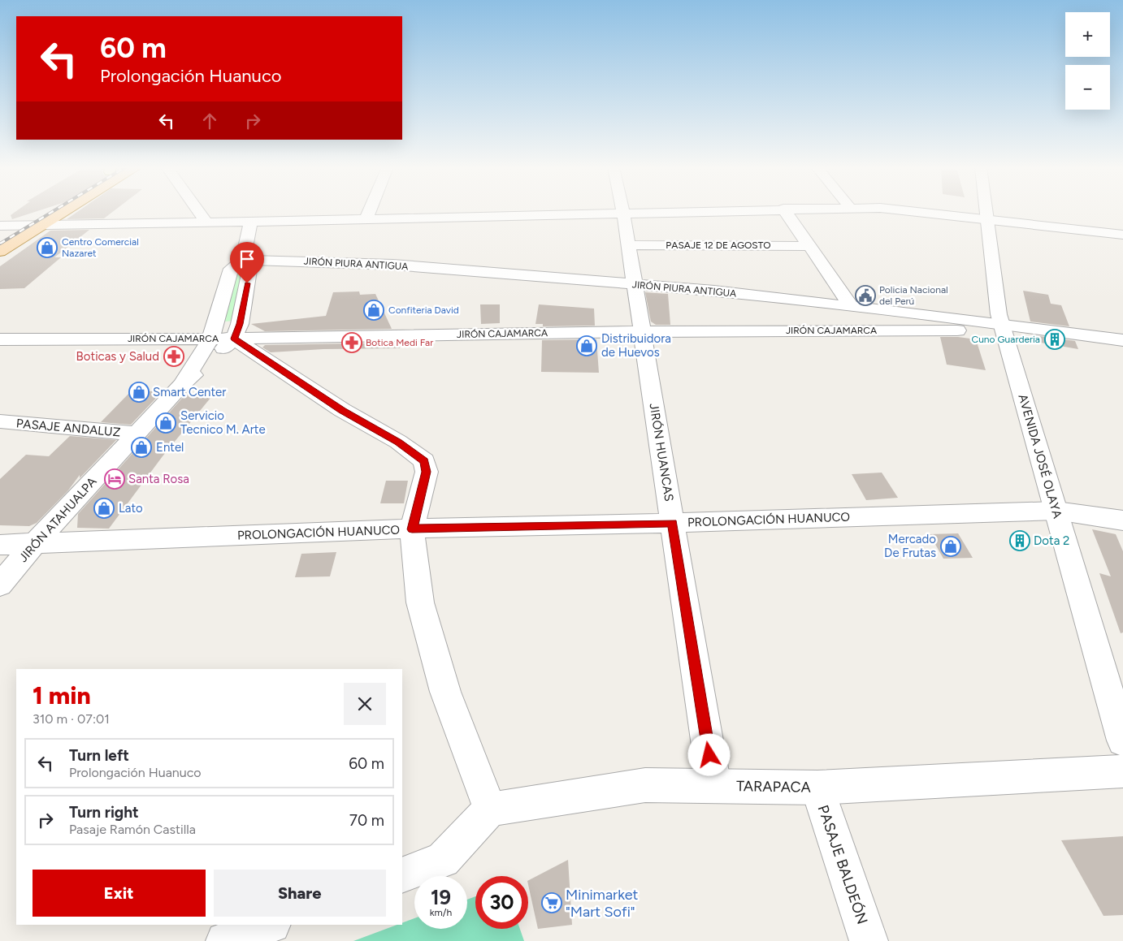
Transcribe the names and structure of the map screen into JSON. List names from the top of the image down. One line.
{"streets":{"street":["PASAJE 12 DE AGOSTO","JIRÓN PIURA ANTIGUA","JIRÓN CAJAMARCA","PASAJE ANDALUZ","JIRÓN HUANCAS","AVENIDA JOSÉ OLAYA","JIRÓN ATAHUALPA","PROLONGACIÓN HUANUCO","TARAPACA","PASAJE BALDEÓN"]},"crossings":[["PASAJE 12 DE AGOSTO","JIRÓN HUANCAS"],["JIRÓN PIURA ANTIGUA","JIRÓN CAJAMARCA"],["JIRÓN PIURA ANTIGUA","JIRÓN HUANCAS"],["JIRÓN PIURA ANTIGUA","AVENIDA JOSÉ OLAYA"],["JIRÓN PIURA ANTIGUA","JIRÓN ATAHUALPA"],["JIRÓN CAJAMARCA","JIRÓN HUANCAS"],["JIRÓN CAJAMARCA","AVENIDA JOSÉ OLAYA"],["JIRÓN CAJAMARCA","JIRÓN ATAHUALPA"],["PASAJE ANDALUZ","JIRÓN ATAHUALPA"],["JIRÓN HUANCAS","PROLONGACIÓN HUANUCO"],["JIRÓN HUANCAS","TARAPACA"],["AVENIDA JOSÉ OLAYA","PROLONGACIÓN HUANUCO"],["JIRÓN ATAHUALPA","PROLONGACIÓN HUANUCO"],["TARAPACA","PASAJE BALDEÓN"]],"places":{"shop":["Centro Comercial Nazaret","Confiteria David","Distribuidora de Huevos","Smart Center","Servicio Tecnico M. Arte","Entel","Lato","Mercado De Frutas"],"public building":["Policia Nacional del Perú"],"building":["Cuno Guarderia","Dota 2"],"pharmacy":["Botica Medi Far","Boticas y Salud"],"hotel":["Santa Rosa"],"supermarket":["Minimarket \"Mart Sofi\""]},"page":{"map_buttons":["+","−"],"turn":["60 m","Prolongación Huanuco"],"heading":["1 min","310 m · 07:01"],"list":[{"name":"Turn left","note":"Prolongación Huanuco","value":"60 m"},{"name":"Turn right","note":"Pasaje Ramón Castilla","value":"70 m"}],"buttons":["Exit","Share"],"speed":"19 km/h","limit":"30"}}
